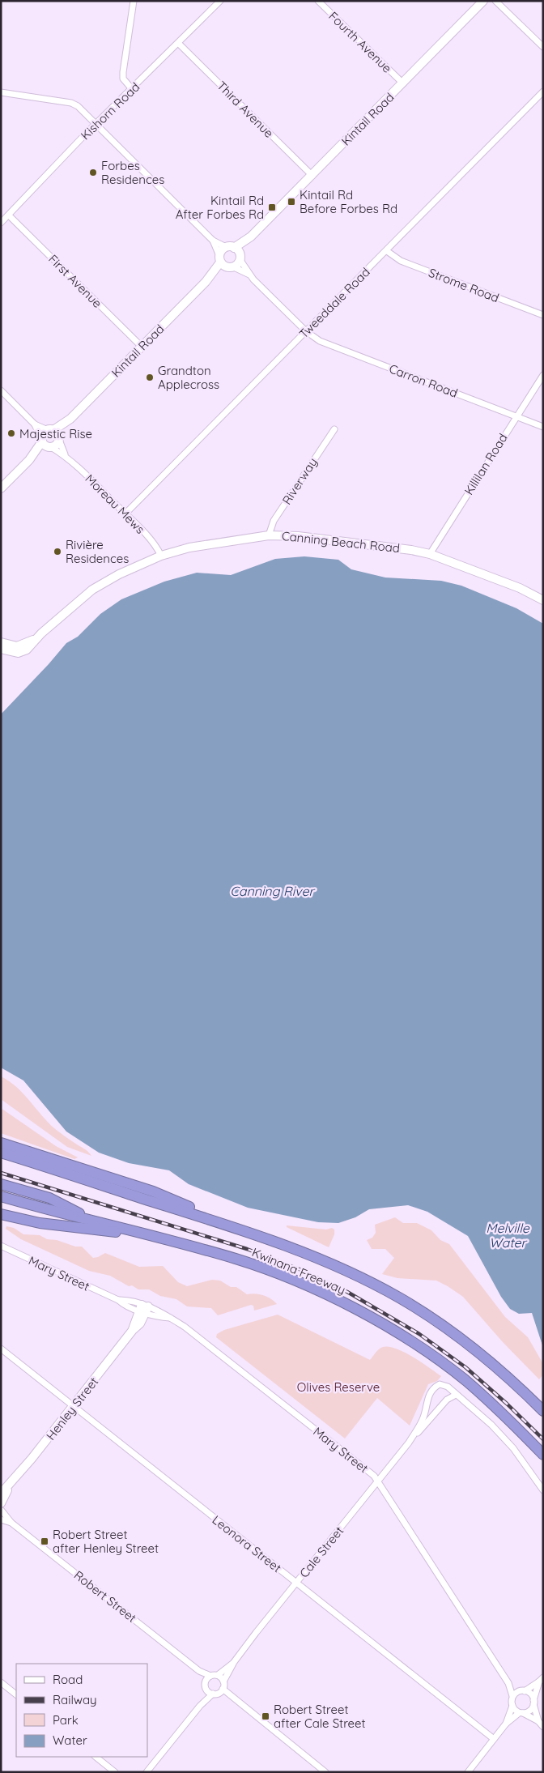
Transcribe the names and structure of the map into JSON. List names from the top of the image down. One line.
{"streets":{"highway":["Kwinana Freeway"],"street":["Fourth Avenue","Third Avenue","Kishorn Road","Kintail Road","First Avenue","Strome Road","Tweeddale Road","Carron Road","Killilan Road","Riverway","Moreau Mews","Canning Beach Road","Mary Street","Henley Street","Leonora Street","Cale Street","Robert Street"]},"crossings":[["Fourth Avenue","Kintail Road"],["Third Avenue","Kishorn Road"],["Third Avenue","Kintail Road"],["Kishorn Road","First Avenue"],["Kintail Road","First Avenue"],["Kintail Road","Moreau Mews"],["Strome Road","Tweeddale Road"],["Tweeddale Road","Carron Road"],["Tweeddale Road","Moreau Mews"],["Carron Road","Killilan Road"],["Killilan Road","Canning Beach Road"],["Riverway","Canning Beach Road"],["Moreau Mews","Canning Beach Road"],["Mary Street","Henley Street"],["Mary Street","Cale Street"],["Henley Street","Leonora Street"],["Leonora Street","Cale Street"],["Cale Street","Robert Street"]],"water":["Canning River","Melville Water"],"parks":["Olives Reserve"],"places":{"other":["Forbes Residences","Grandton Applecross","Majestic Rise","Rivière Residences"],"transit":["Kintail Rd Before Forbes Rd","Kintail Rd After Forbes Rd","Robert Street after Henley Street","Robert Street after Cale Street"]},"legend":["Road","Railway","Park","Water"]}
